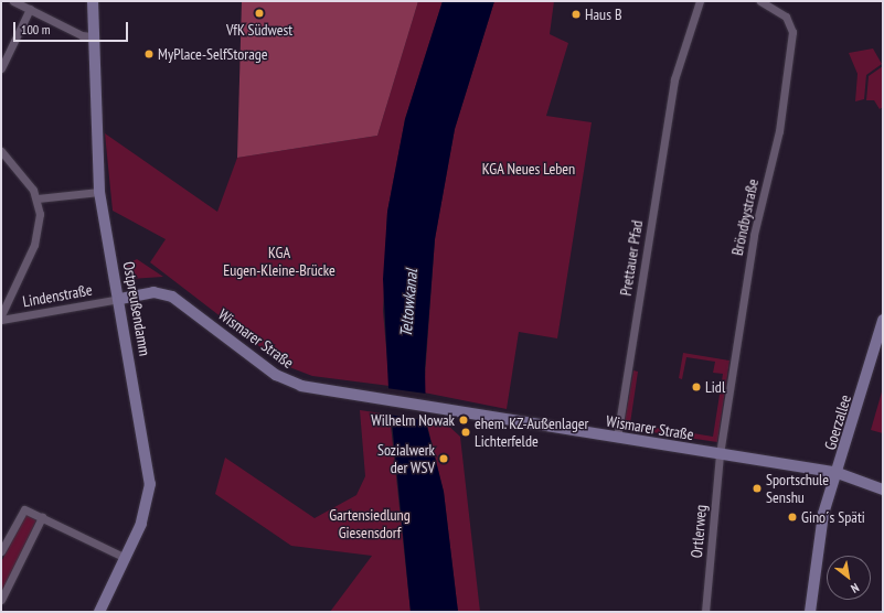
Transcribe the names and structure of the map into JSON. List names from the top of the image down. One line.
{"streets":{"main road":["Ostpreußendamm","Wismarer Straße","Goerzallee"],"street":["Bröndbystraße","Prettauer Pfad","Lindenstraße","Ortlerweg"]},"crossings":[["Bröndbystraße","Wismarer Straße"],["Bröndbystraße","Ortlerweg"],["Prettauer Pfad","Wismarer Straße"],["Lindenstraße","Ostpreußendamm"],["Lindenstraße","Wismarer Straße"],["Ostpreußendamm","Wismarer Straße"],["Wismarer Straße","Goerzallee"],["Wismarer Straße","Ortlerweg"]],"water":["Teltowkanal"],"parks":["KGA Neues Leben","KGA Eugen-Kleine-Brücke","Gartensiedlung Giesensdorf"],"places":["VfK Südwest","Haus B","MyPlace-SelfStorage","Lidl","Wilhelm Nowak","ehem. KZ-Außenlager Lichterfelde","Sozialwerk der WSV","Sportschule Senshu","Gino´s Späti"],"scale_bar":"100 m","north":"bottom right"}
